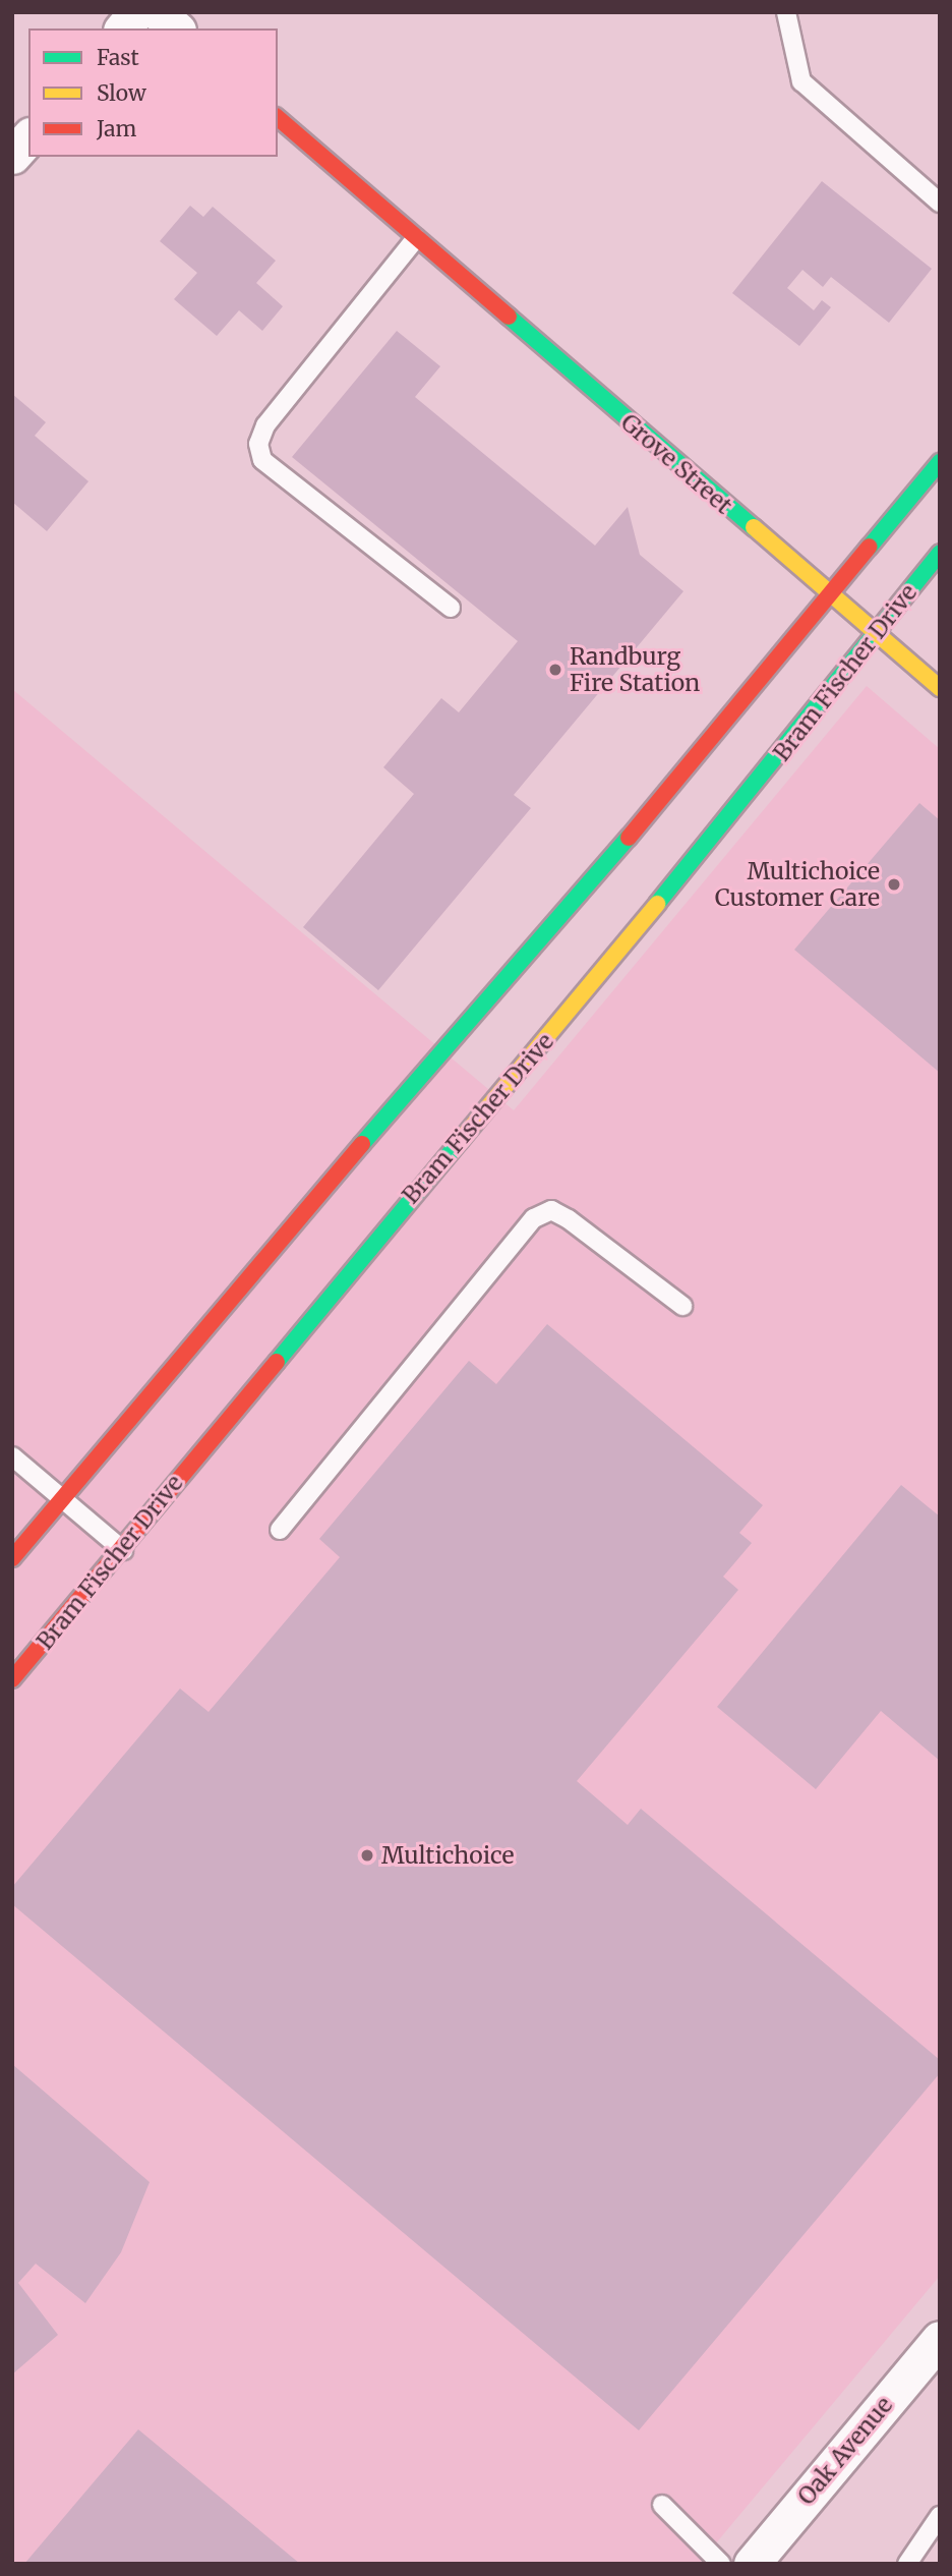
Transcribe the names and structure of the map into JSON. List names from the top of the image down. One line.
{"streets":{"main road":["Grove Street","Bram Fischer Drive"],"street":["Oak Avenue"]},"crossings":[["Grove Street","Bram Fischer Drive"]],"places":["Randburg Fire Station","Multichoice Customer Care","Multichoice"],"legend":["Fast","Slow","Jam"]}
